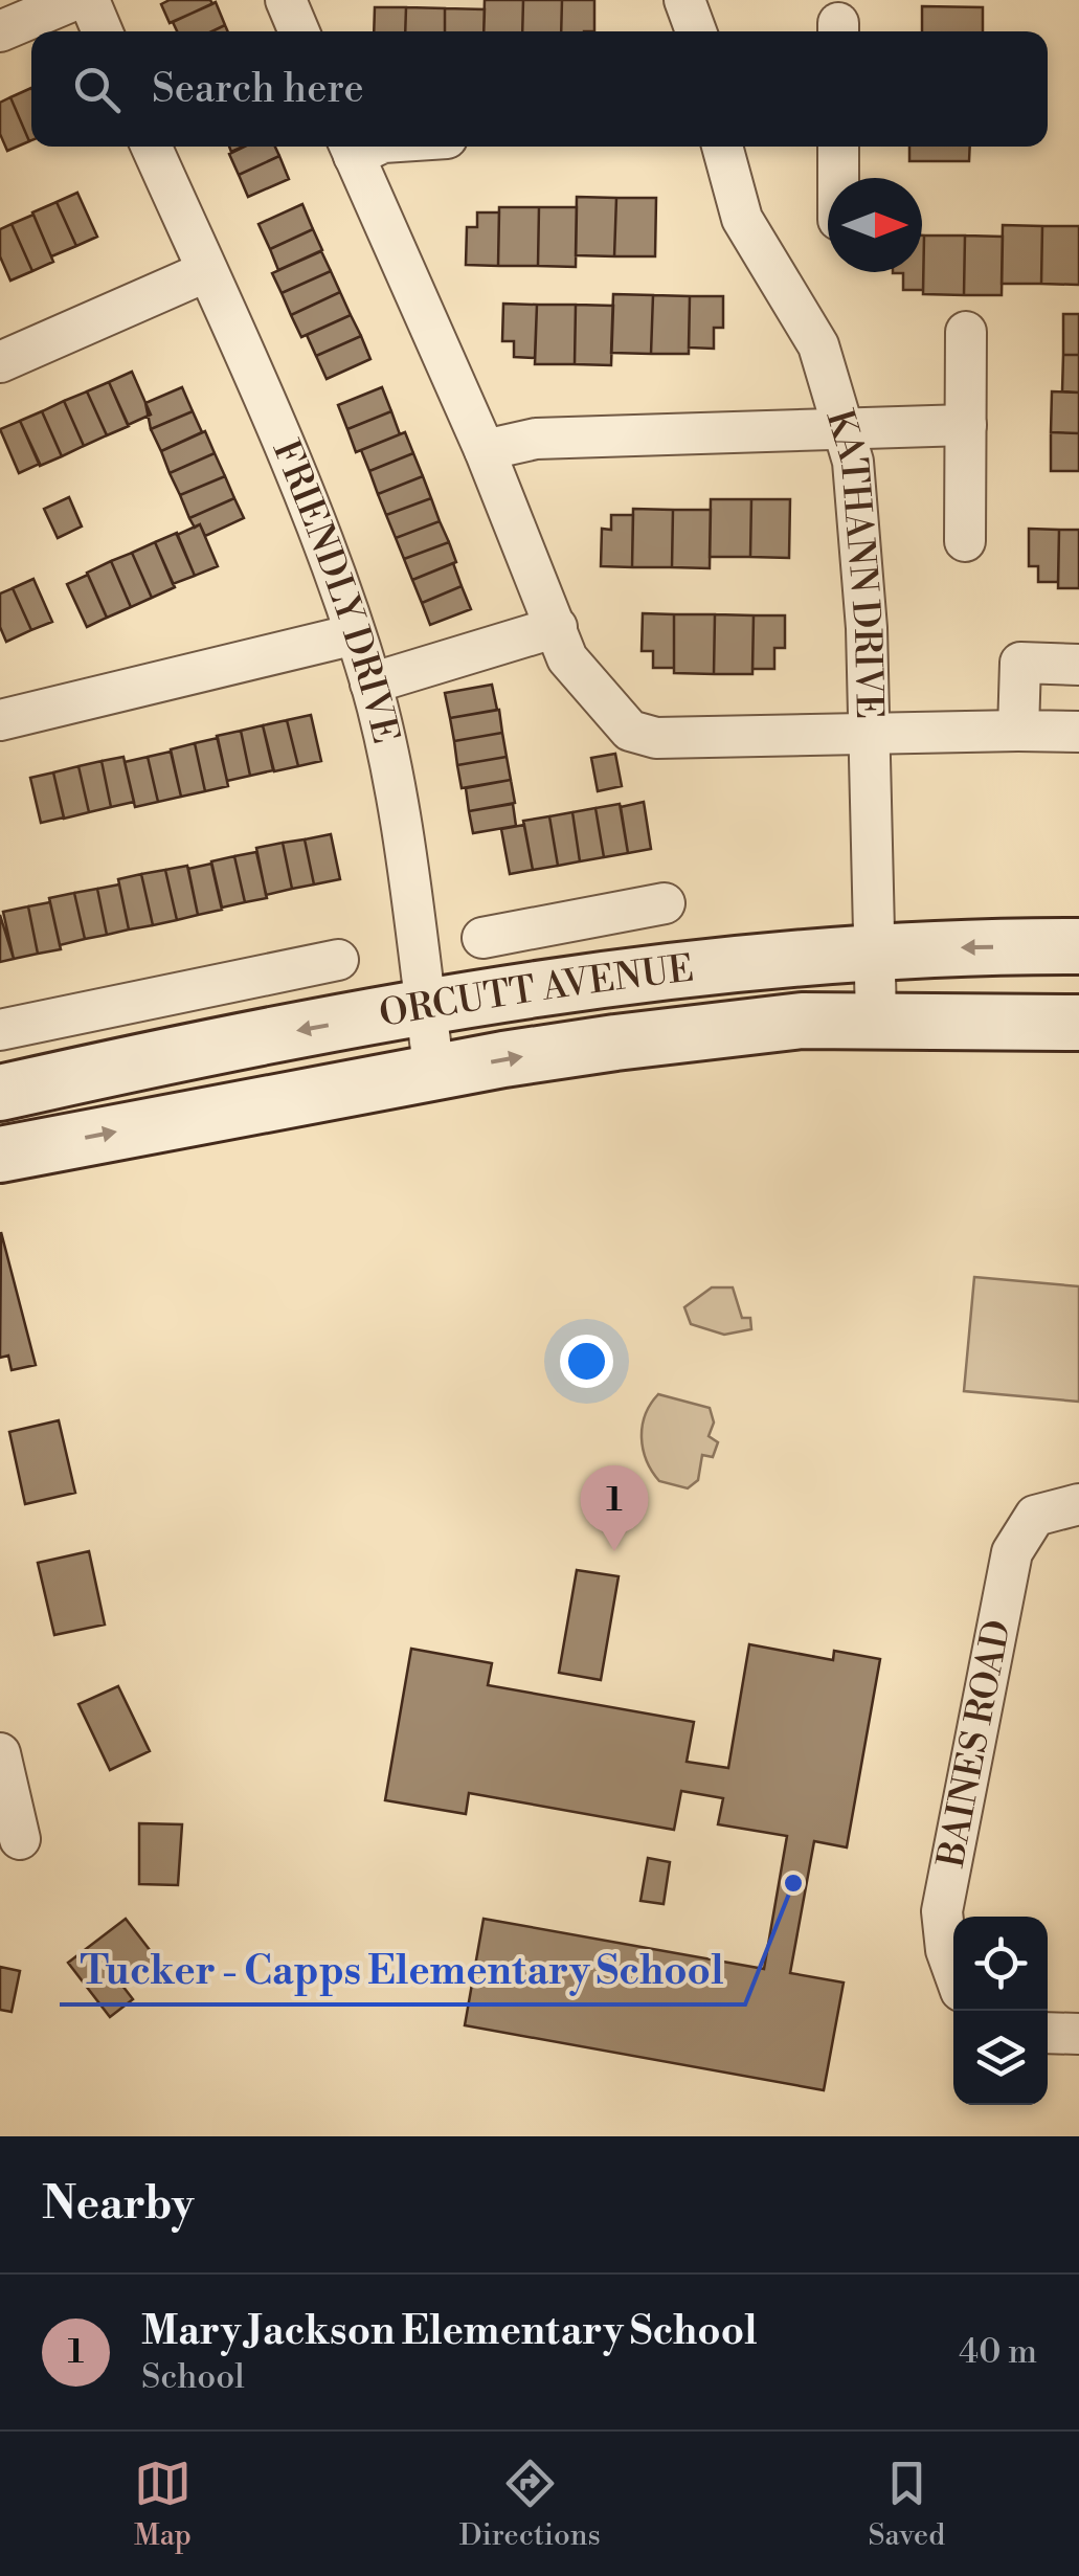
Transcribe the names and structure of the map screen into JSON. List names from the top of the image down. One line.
{"streets":{"main road":["ORCUTT AVENUE"],"street":["KATHANN DRIVE","FRIENDLY DRIVE","BAINES ROAD"]},"crossings":[["KATHANN DRIVE","ORCUTT AVENUE"],["FRIENDLY DRIVE","ORCUTT AVENUE"]],"places":["Tucker - Capps Elementary School"],"north":"right","page":{"search":"Search here","pins":"1","heading":"Nearby","list":[{"mark":"1","name":"Mary Jackson Elementary School","note":"School","value":"40 m"}],"nav":["Map","Directions","Saved"]}}
